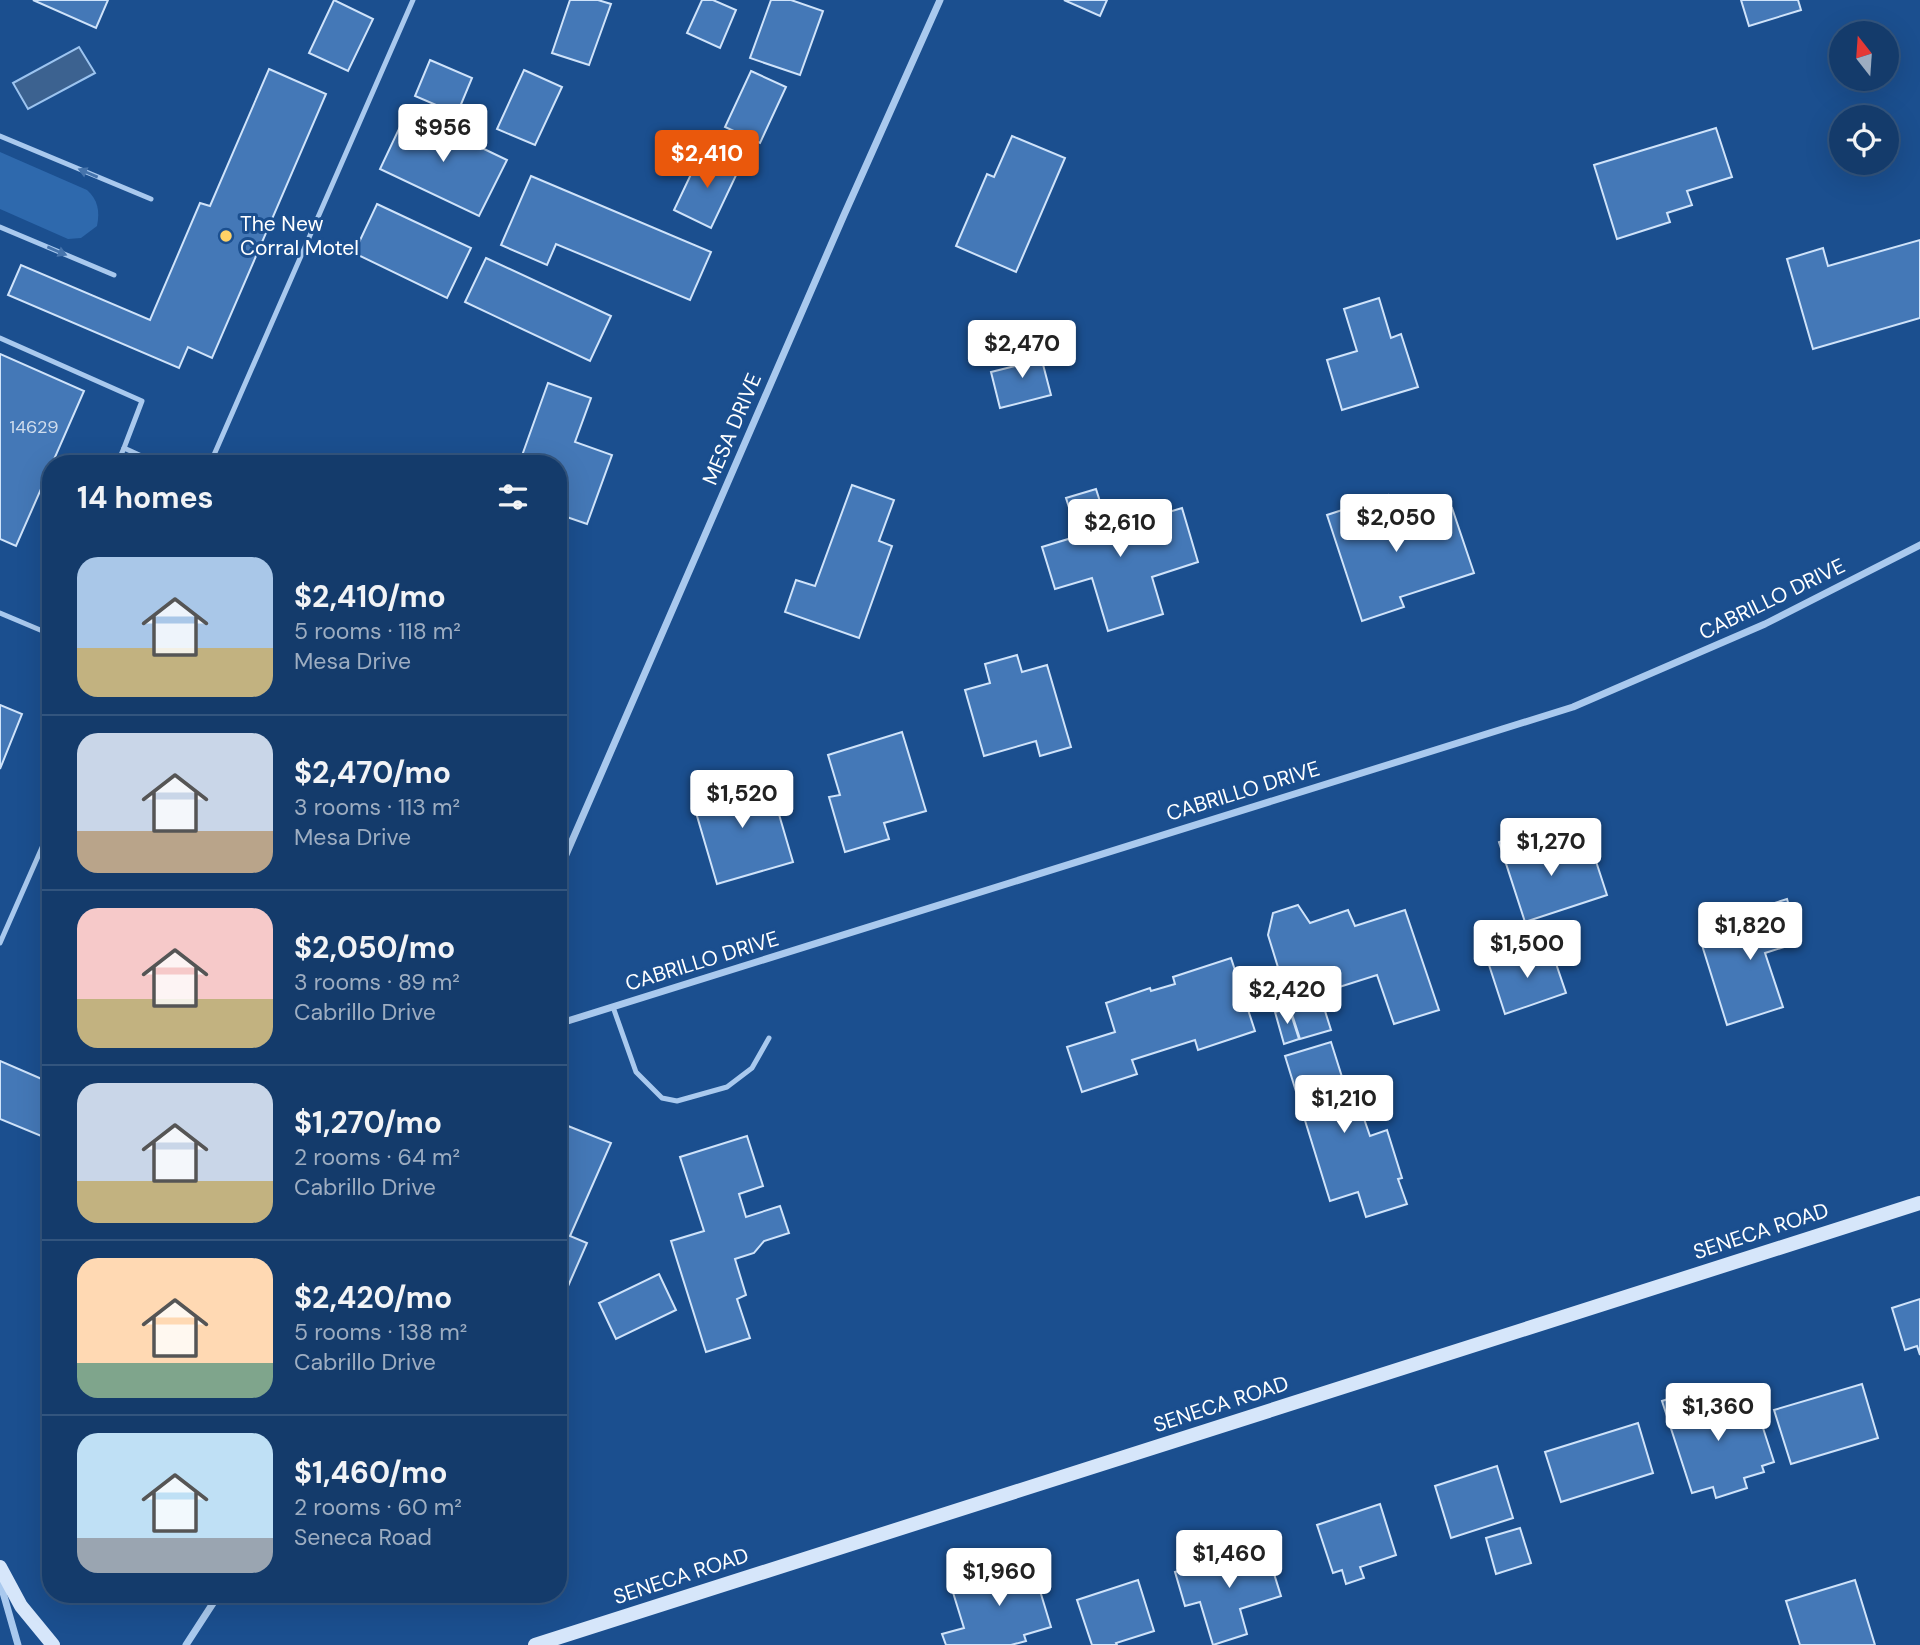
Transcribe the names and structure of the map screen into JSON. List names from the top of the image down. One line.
{"streets":{"main road":["SENECA ROAD"],"street":["MESA DRIVE","CABRILLO DRIVE"]},"places":["The New Corral Motel"],"house_numbers":["14629"],"north":"top","page":{"price":["$956","$2,410","$2,470","$2,050","$2,610","$1,520","$1,270","$1,820","$1,500","$2,420","$1,210","$1,360","$1,460","$1,960"],"heading":"14 homes","list":[{"name":"$2,410/mo","note":"5 rooms · 118 m² · Mesa Drive"},{"name":"$2,470/mo","note":"3 rooms · 113 m² · Mesa Drive"},{"name":"$2,050/mo","note":"3 rooms · 89 m² · Cabrillo Drive"},{"name":"$1,270/mo","note":"2 rooms · 64 m² · Cabrillo Drive"},{"name":"$2,420/mo","note":"5 rooms · 138 m² · Cabrillo Drive"},{"name":"$1,460/mo","note":"2 rooms · 60 m² · Seneca Road"}]}}
